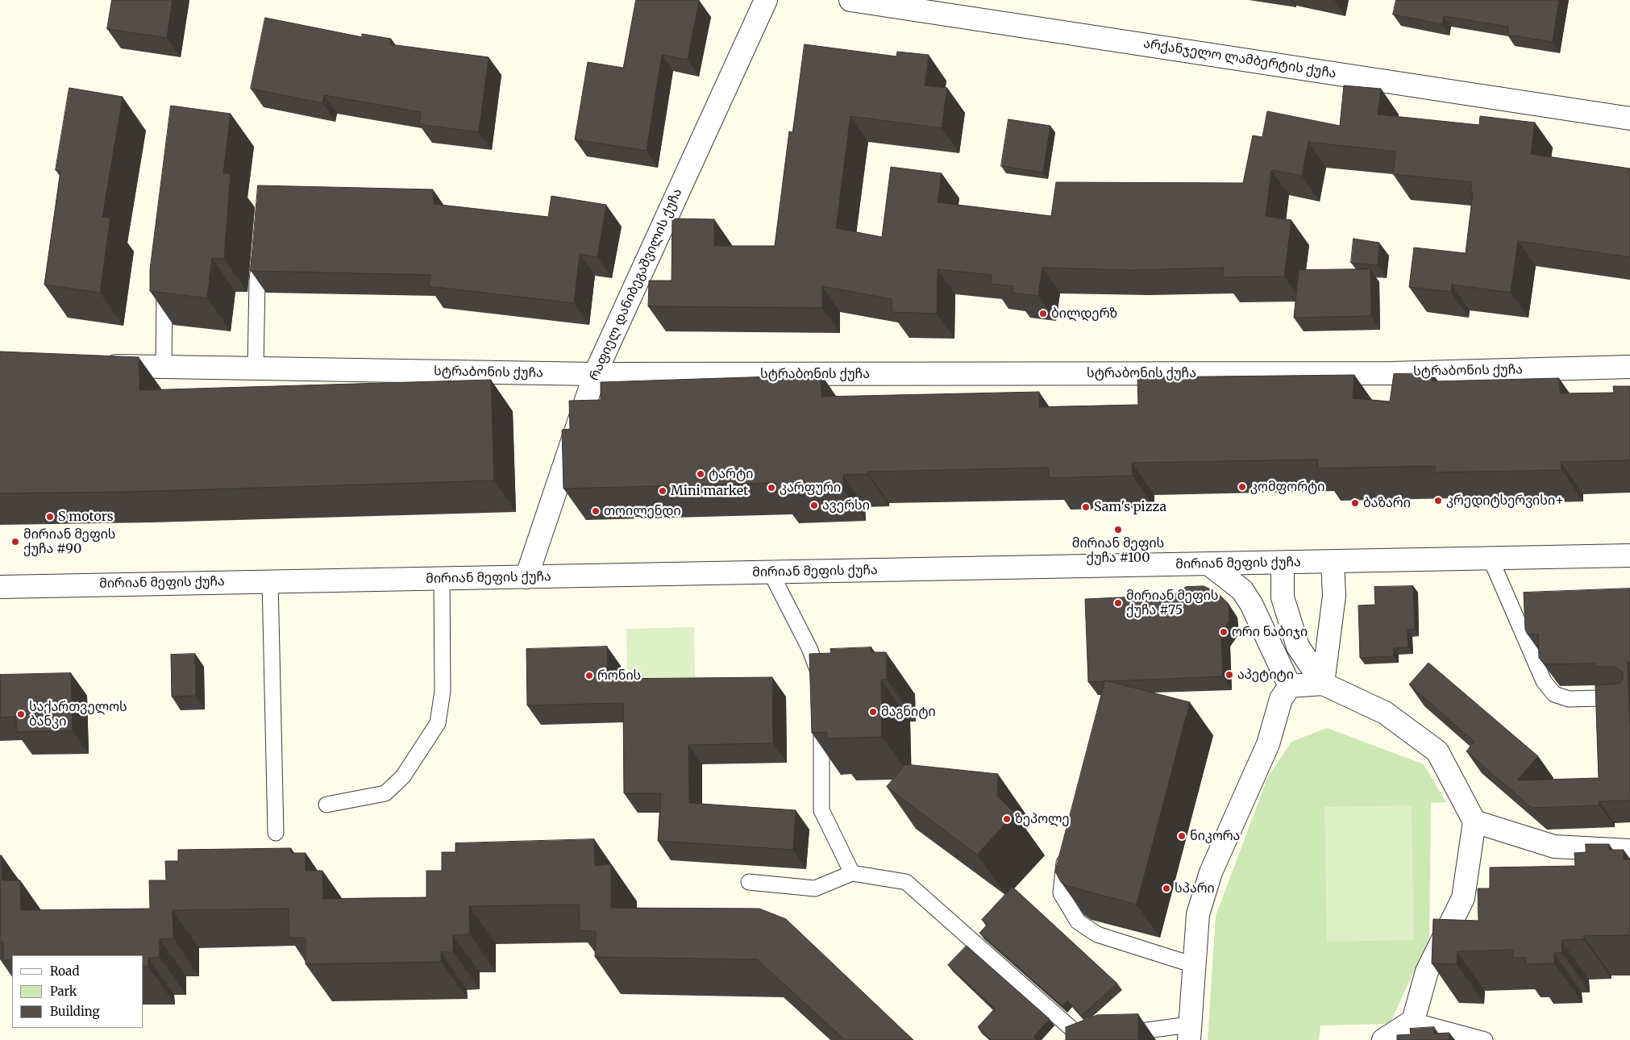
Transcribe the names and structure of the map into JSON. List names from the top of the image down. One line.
{"streets":{"street":["არქანჯელო ლამბერტის ქუჩა","რაფიელ დანიბეგაშვილის ქუჩა","სტრაბონის ქუჩა","მირიან მეფის ქუჩა"]},"crossings":[["რაფიელ დანიბეგაშვილის ქუჩა","სტრაბონის ქუჩა"],["რაფიელ დანიბეგაშვილის ქუჩა","მირიან მეფის ქუჩა"]],"places":["ბილდერზ","ტარტი","კომფორტი","კარფური","Mini market","კრედიტსერვისი+","ბაზარი","ავერსი","Sam's pizza","თოილენდი","S motors","მირიან მეფის ქუჩა #100","მირიან მეფის ქუჩა #90","მირიან მეფის ქუჩა #75","ორი ნაბიჯი","აპეტიტი","რონის","მაგნიტი","საქართველოს ბანკი","ზეპოლე","ნიკორა","სპარი"],"legend":["Road","Park","Building"]}
